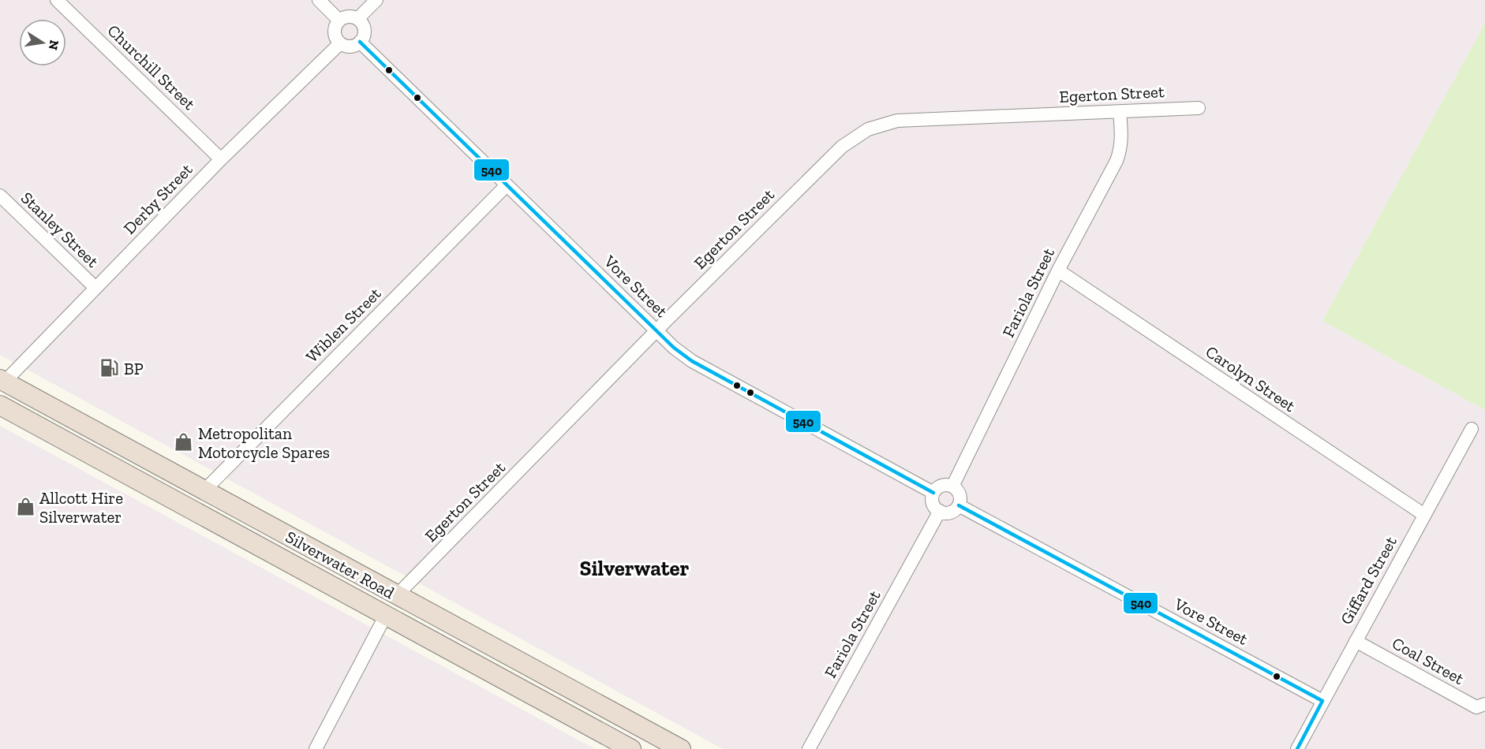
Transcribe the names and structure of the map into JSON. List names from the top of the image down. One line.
{"streets":{"highway":["Silverwater Road"],"street":["Churchill Street","Egerton Street","Derby Street","Stanley Street","Vore Street","Fariola Street","Wiblen Street","Carolyn Street","Giffard Street","Coal Street"]},"crossings":[["Churchill Street","Derby Street"],["Egerton Street","Vore Street"],["Egerton Street","Fariola Street"],["Egerton Street","Silverwater Road"],["Derby Street","Stanley Street"],["Derby Street","Vore Street"],["Derby Street","Silverwater Road"],["Vore Street","Fariola Street"],["Vore Street","Wiblen Street"],["Vore Street","Giffard Street"],["Fariola Street","Carolyn Street"],["Wiblen Street","Silverwater Road"],["Carolyn Street","Giffard Street"],["Giffard Street","Coal Street"]],"districts":["Silverwater"],"places":{"fuel station":["BP"],"shop":["Metropolitan Motorcycle Spares","Allcott Hire Silverwater"]},"lines":["transit line 540"],"north":"right"}
